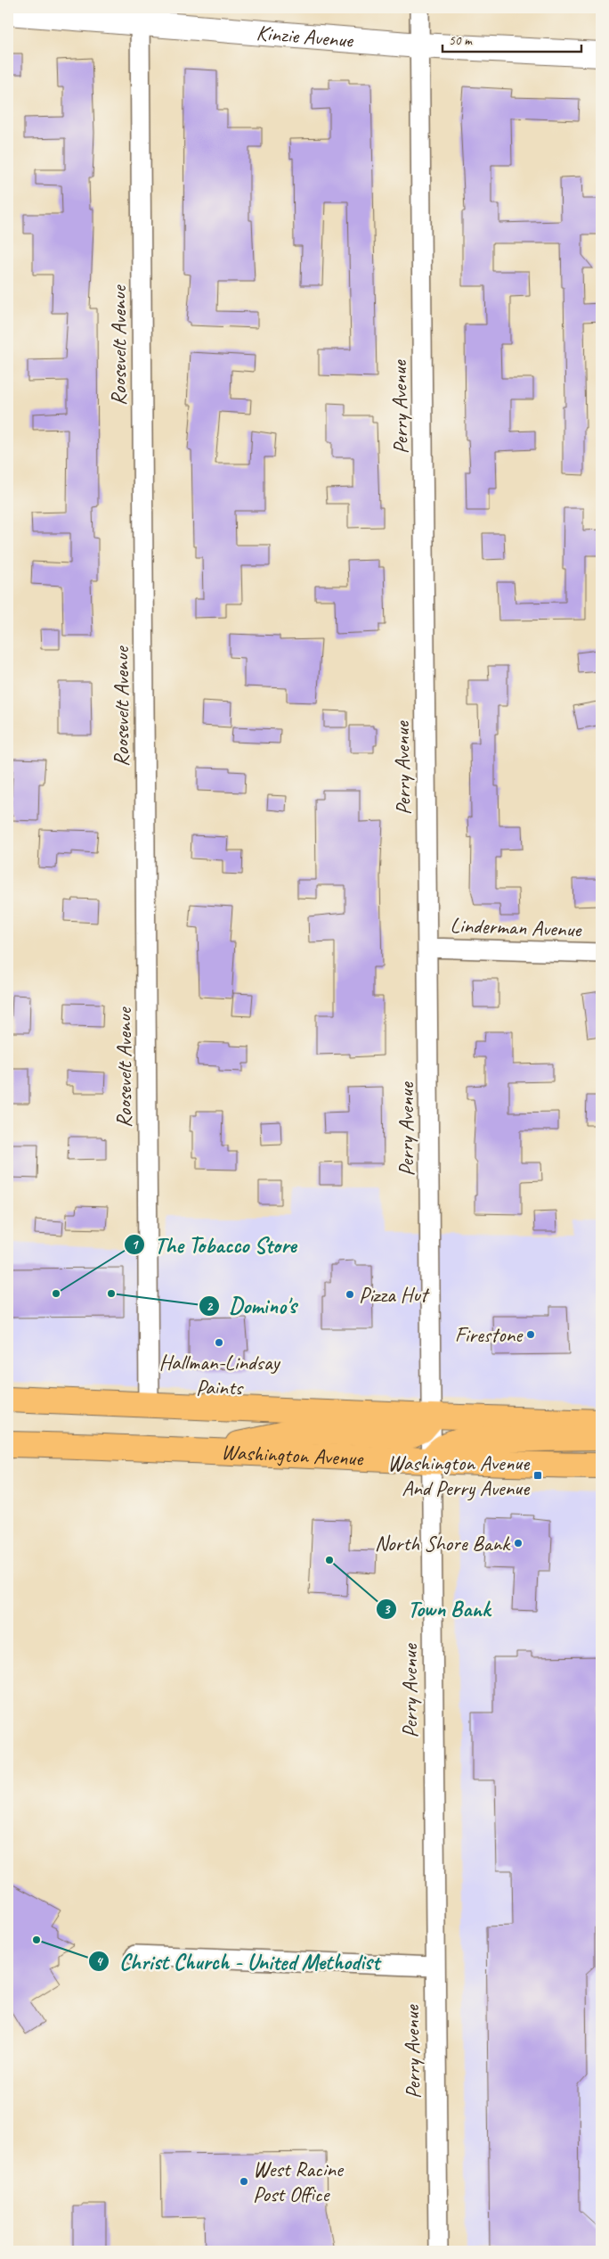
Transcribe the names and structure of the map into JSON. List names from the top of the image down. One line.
{"streets":{"main road":["Washington Avenue"],"street":["Kinzie Avenue","Roosevelt Avenue","Perry Avenue","Linderman Avenue"]},"crossings":[["Kinzie Avenue","Roosevelt Avenue"],["Kinzie Avenue","Perry Avenue"],["Roosevelt Avenue","Washington Avenue"],["Perry Avenue","Linderman Avenue"],["Perry Avenue","Washington Avenue"]],"places":{"other":["The Tobacco Store","Domino's","Pizza Hut","Firestone","Hallman-Lindsay Paints","North Shore Bank","Town Bank","Christ Church - United Methodist","West Racine Post Office"],"transit":["Washington Avenue And Perry Avenue"]},"scale_bar":"50 m"}
